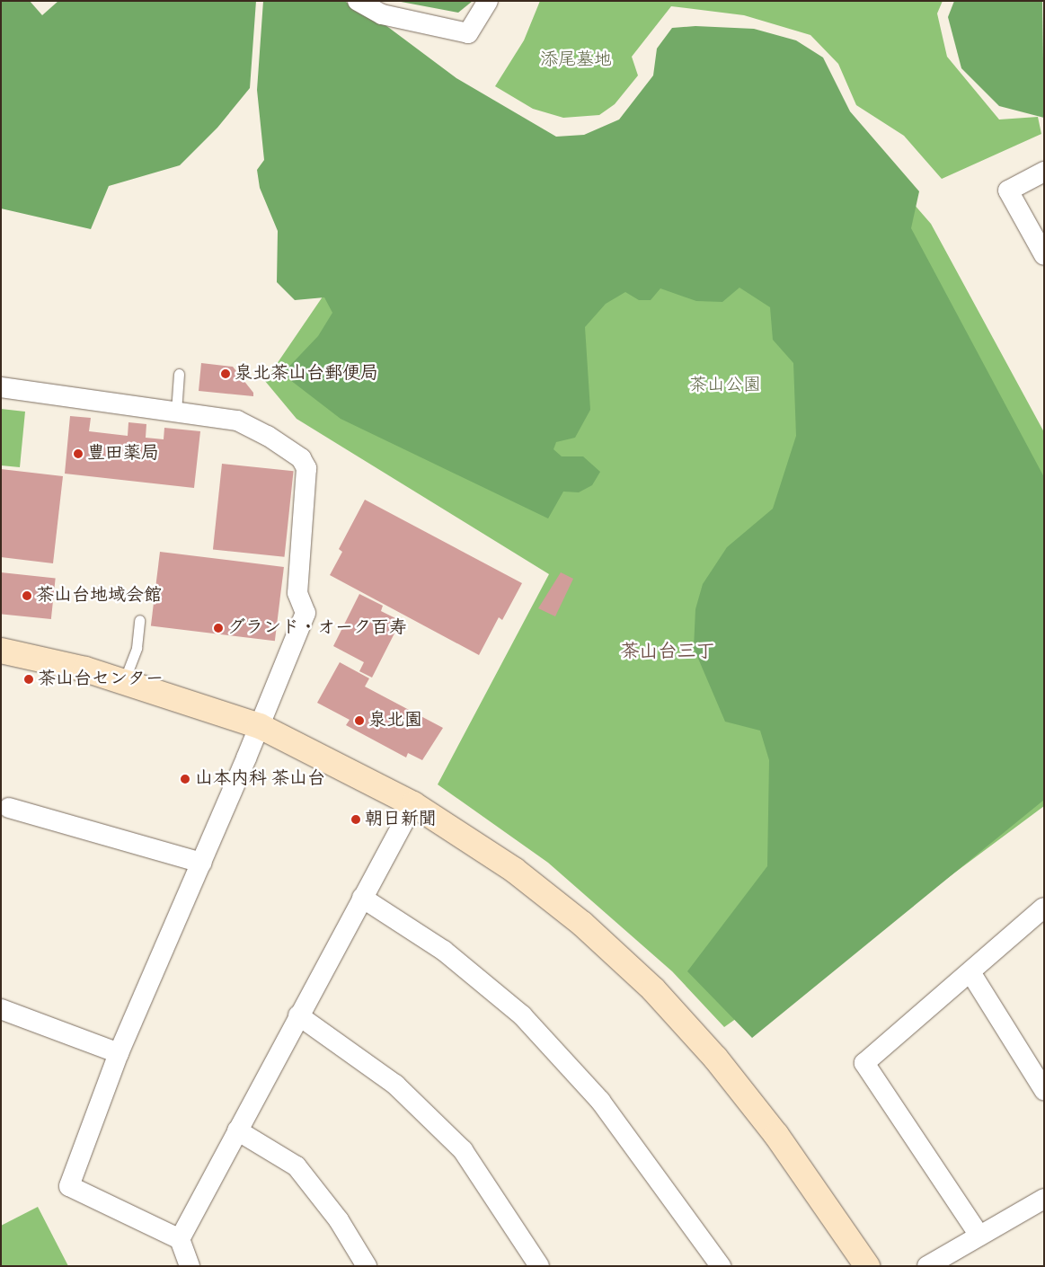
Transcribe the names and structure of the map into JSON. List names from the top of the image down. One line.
{"districts":["茶山台三丁"],"parks":["添尾墓地","茶山公園"],"places":["泉北茶山台郵便局","豊田薬局","茶山台地域会館","グランド・オーク百寿","茶山台センター","泉北園","山本内科 茶山台","朝日新聞"]}
